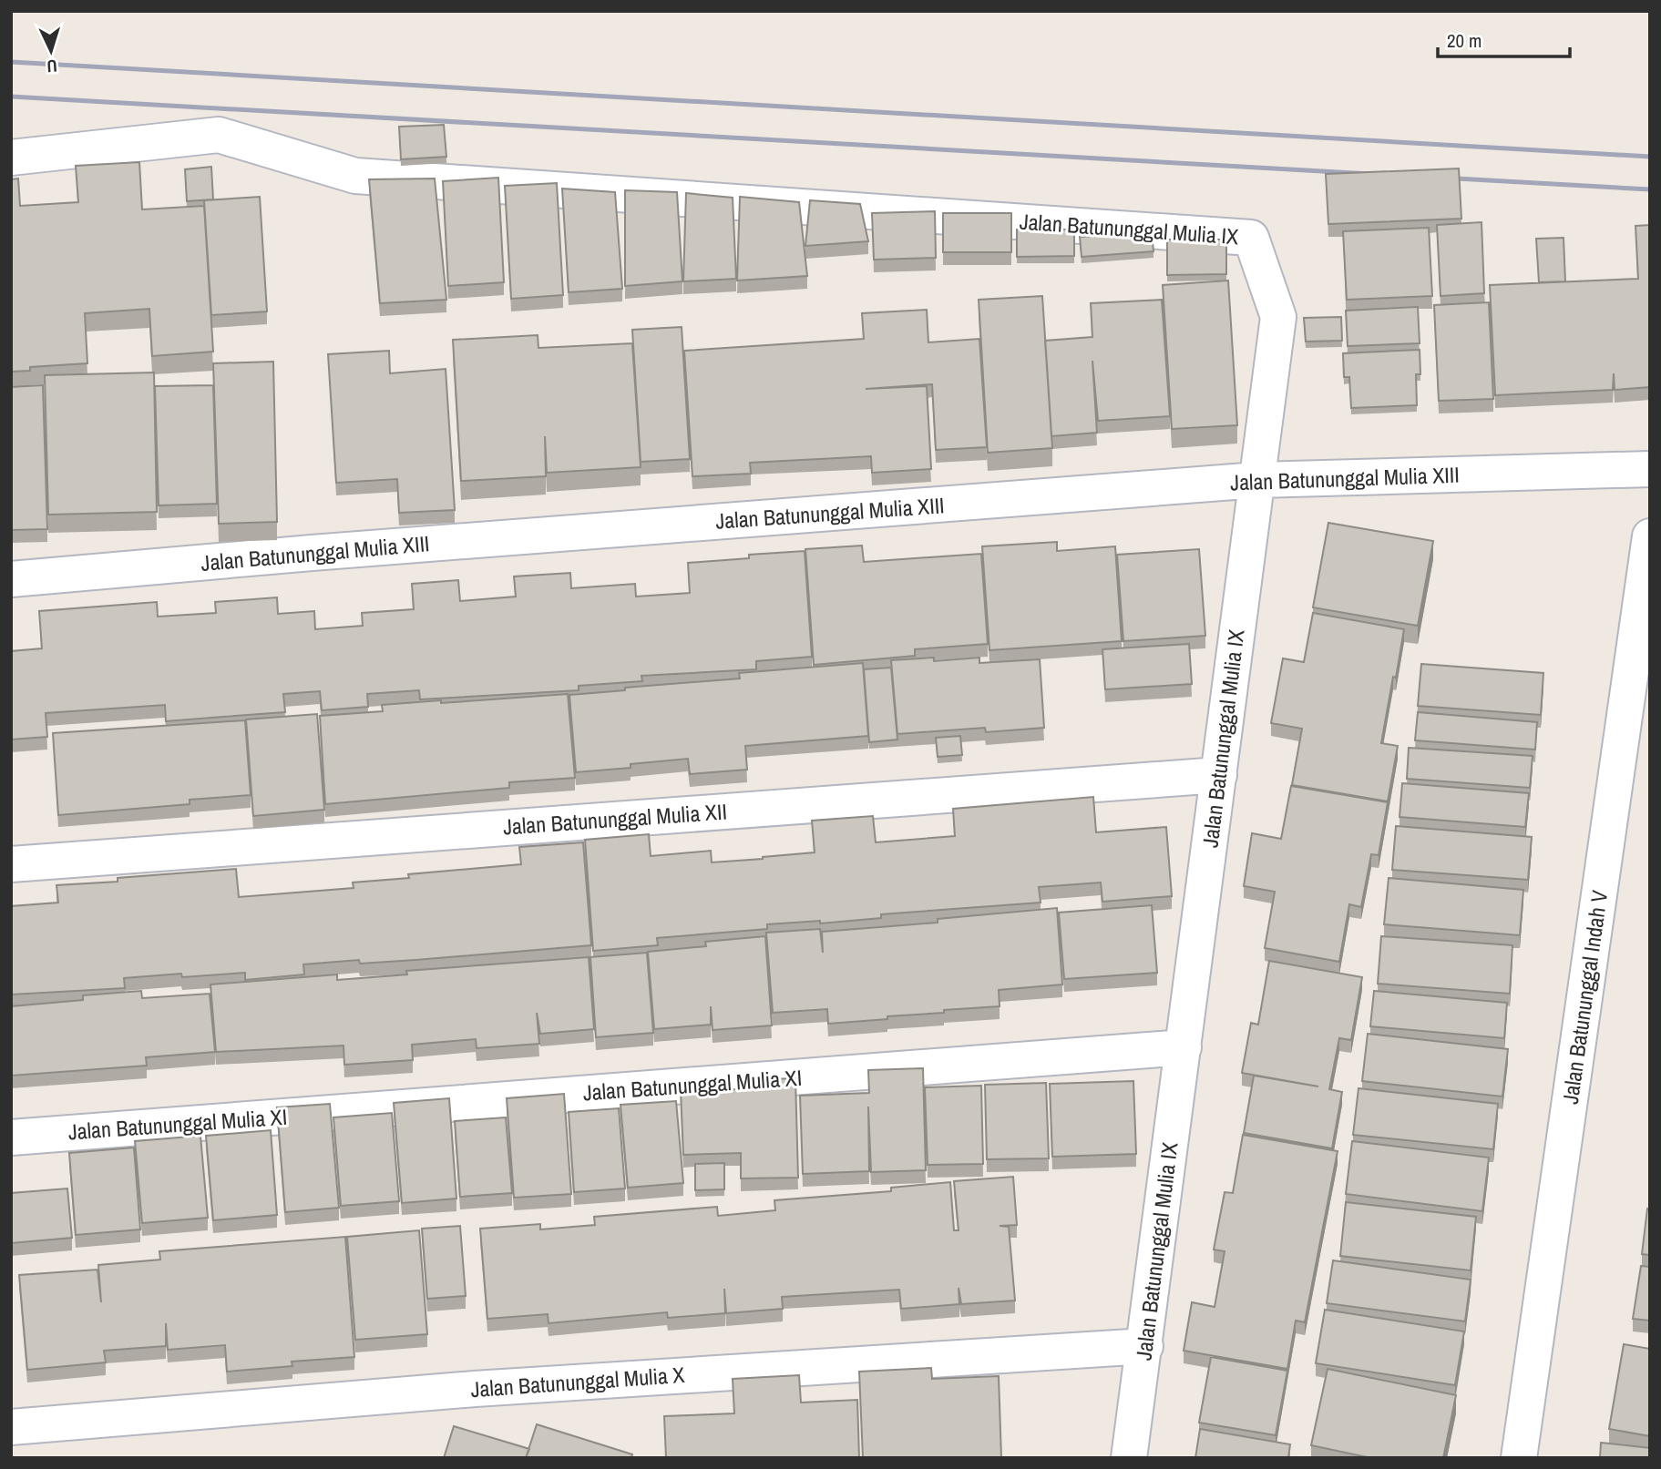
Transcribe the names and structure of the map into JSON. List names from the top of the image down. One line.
{"streets":{"street":["Jalan Batununggal Mulia IX","Jalan Batununggal Mulia XIII","Jalan Batununggal Mulia XII","Jalan Batununggal Indah V","Jalan Batununggal Mulia XI","Jalan Batununggal Mulia X"]},"crossings":[["Jalan Batununggal Mulia IX","Jalan Batununggal Mulia XIII"],["Jalan Batununggal Mulia IX","Jalan Batununggal Mulia XII"],["Jalan Batununggal Mulia IX","Jalan Batununggal Mulia XI"],["Jalan Batununggal Mulia IX","Jalan Batununggal Mulia X"]],"scale_bar":"20 m","north":"bottom"}
